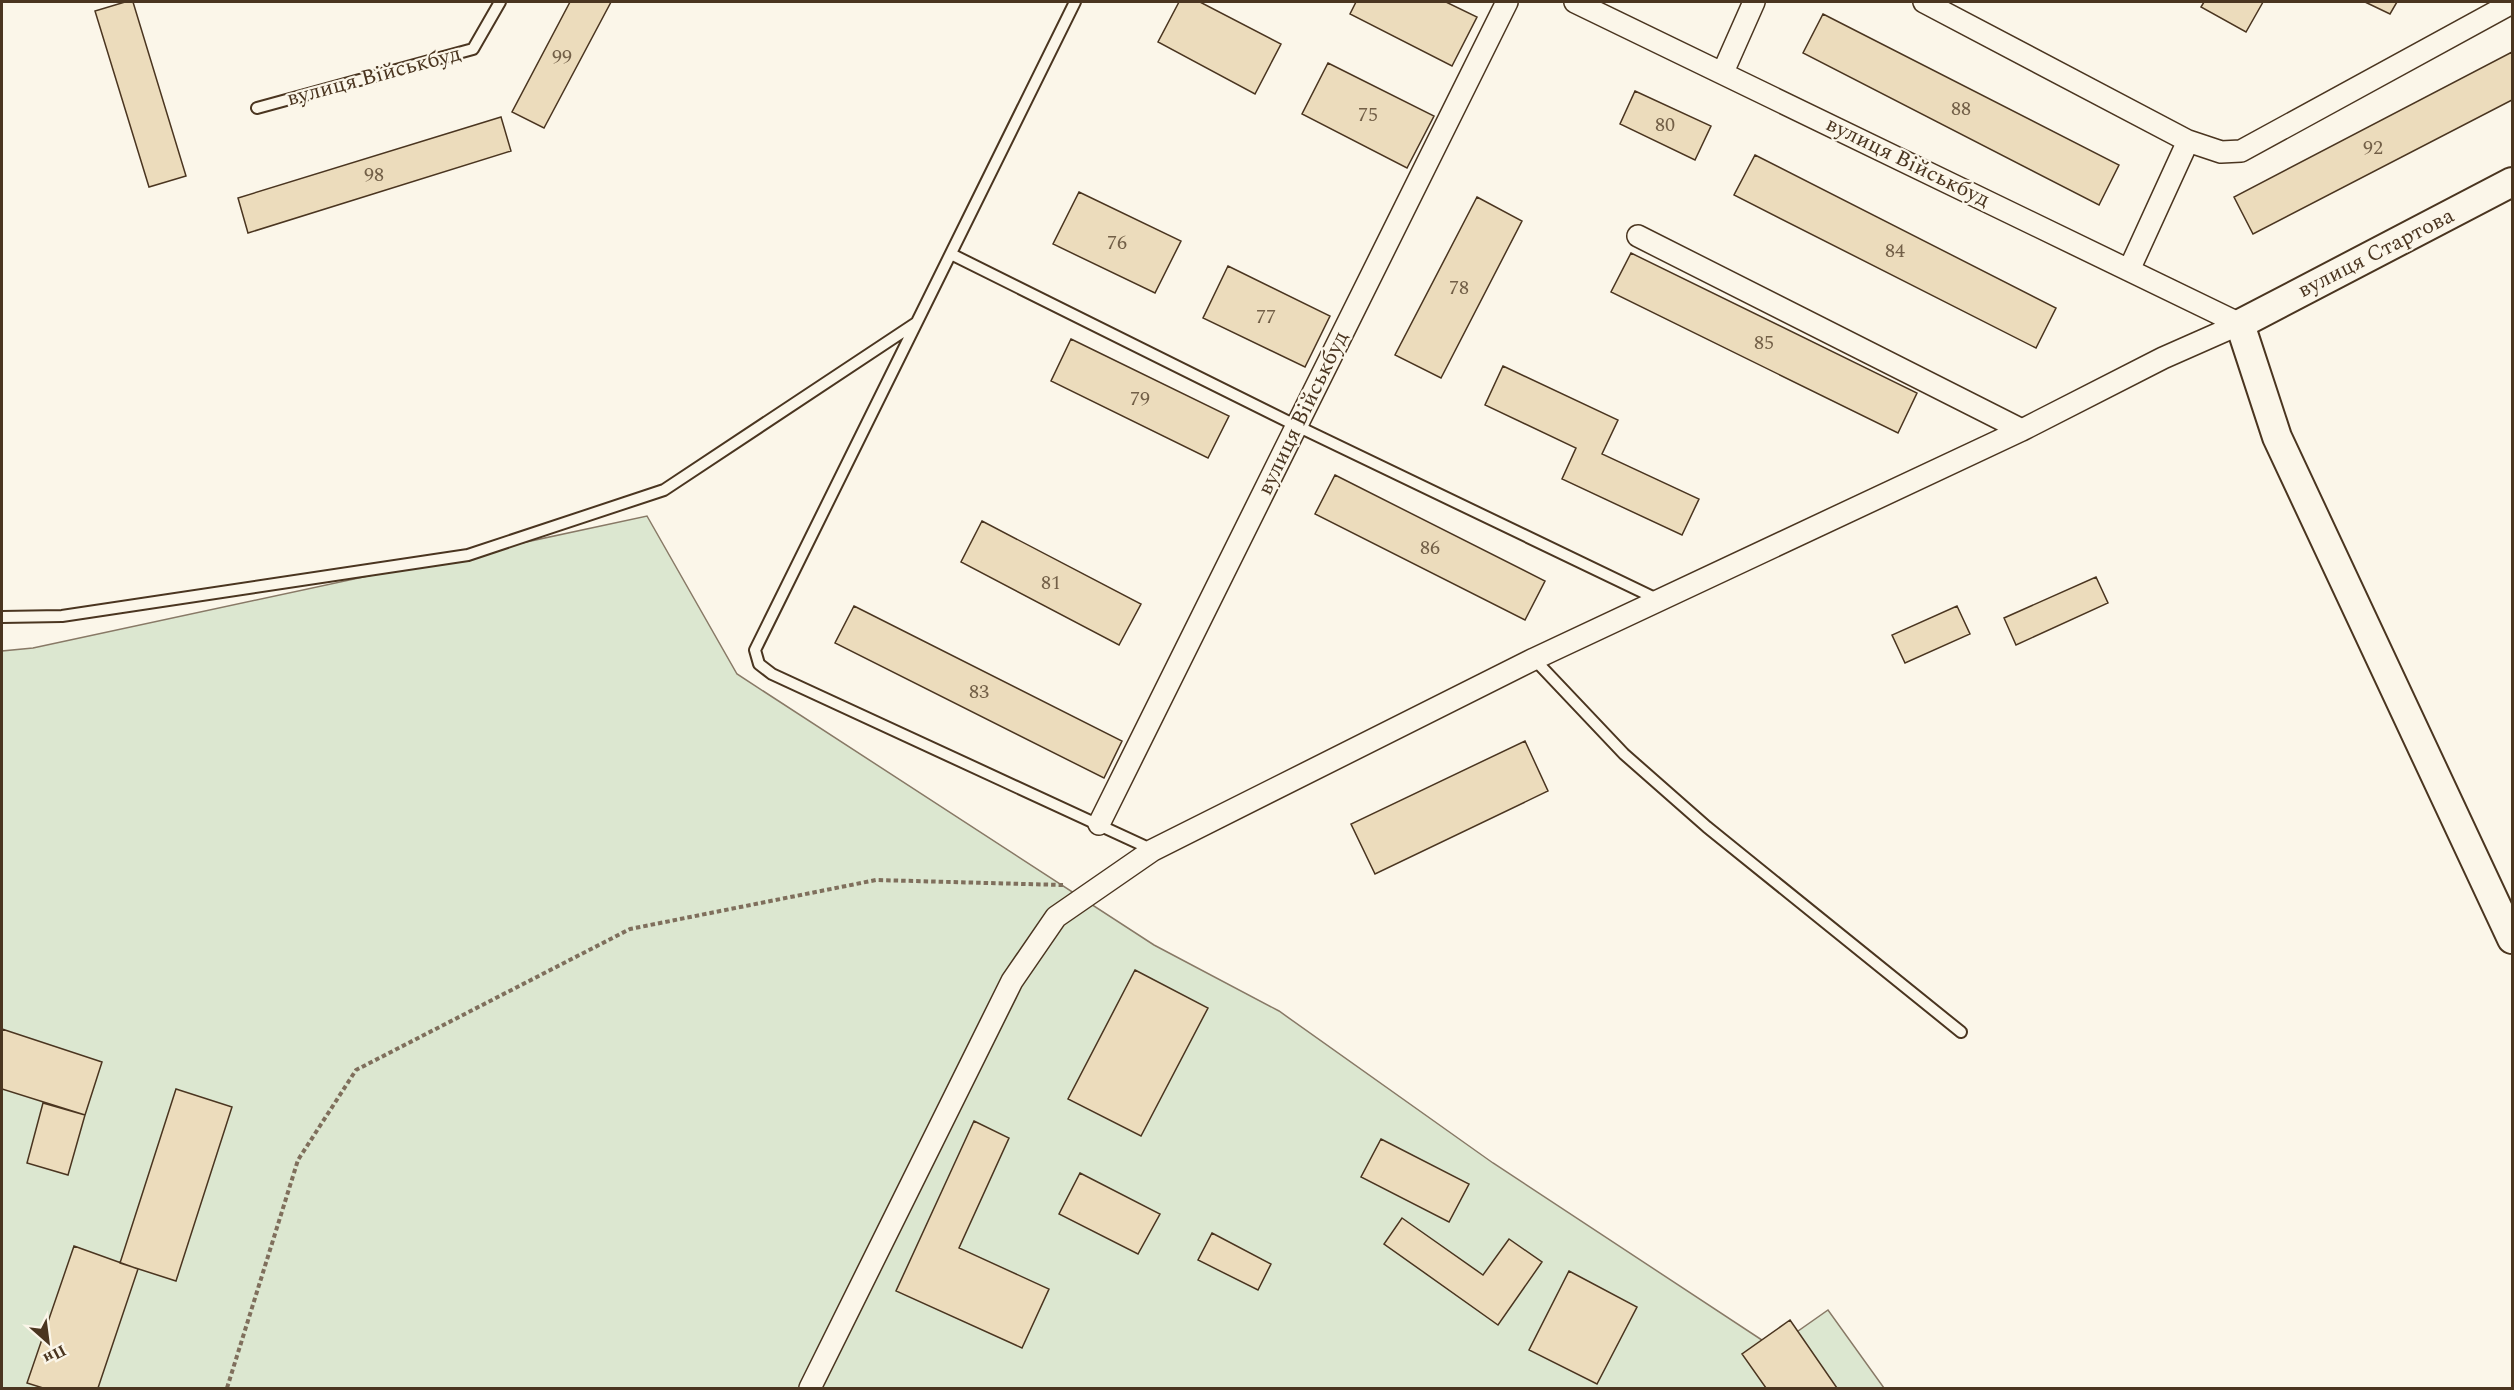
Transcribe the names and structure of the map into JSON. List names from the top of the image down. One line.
{"streets":{"main road":["вулиця Стартова"],"street":["вулиця Військбуд"]},"crossings":[["вулиця Військбуд","вулиця Стартова"]],"house_numbers":["99","88","75","80","92","98","76","84","78","77","85","79","86","81","83"],"north":"bottom right"}
